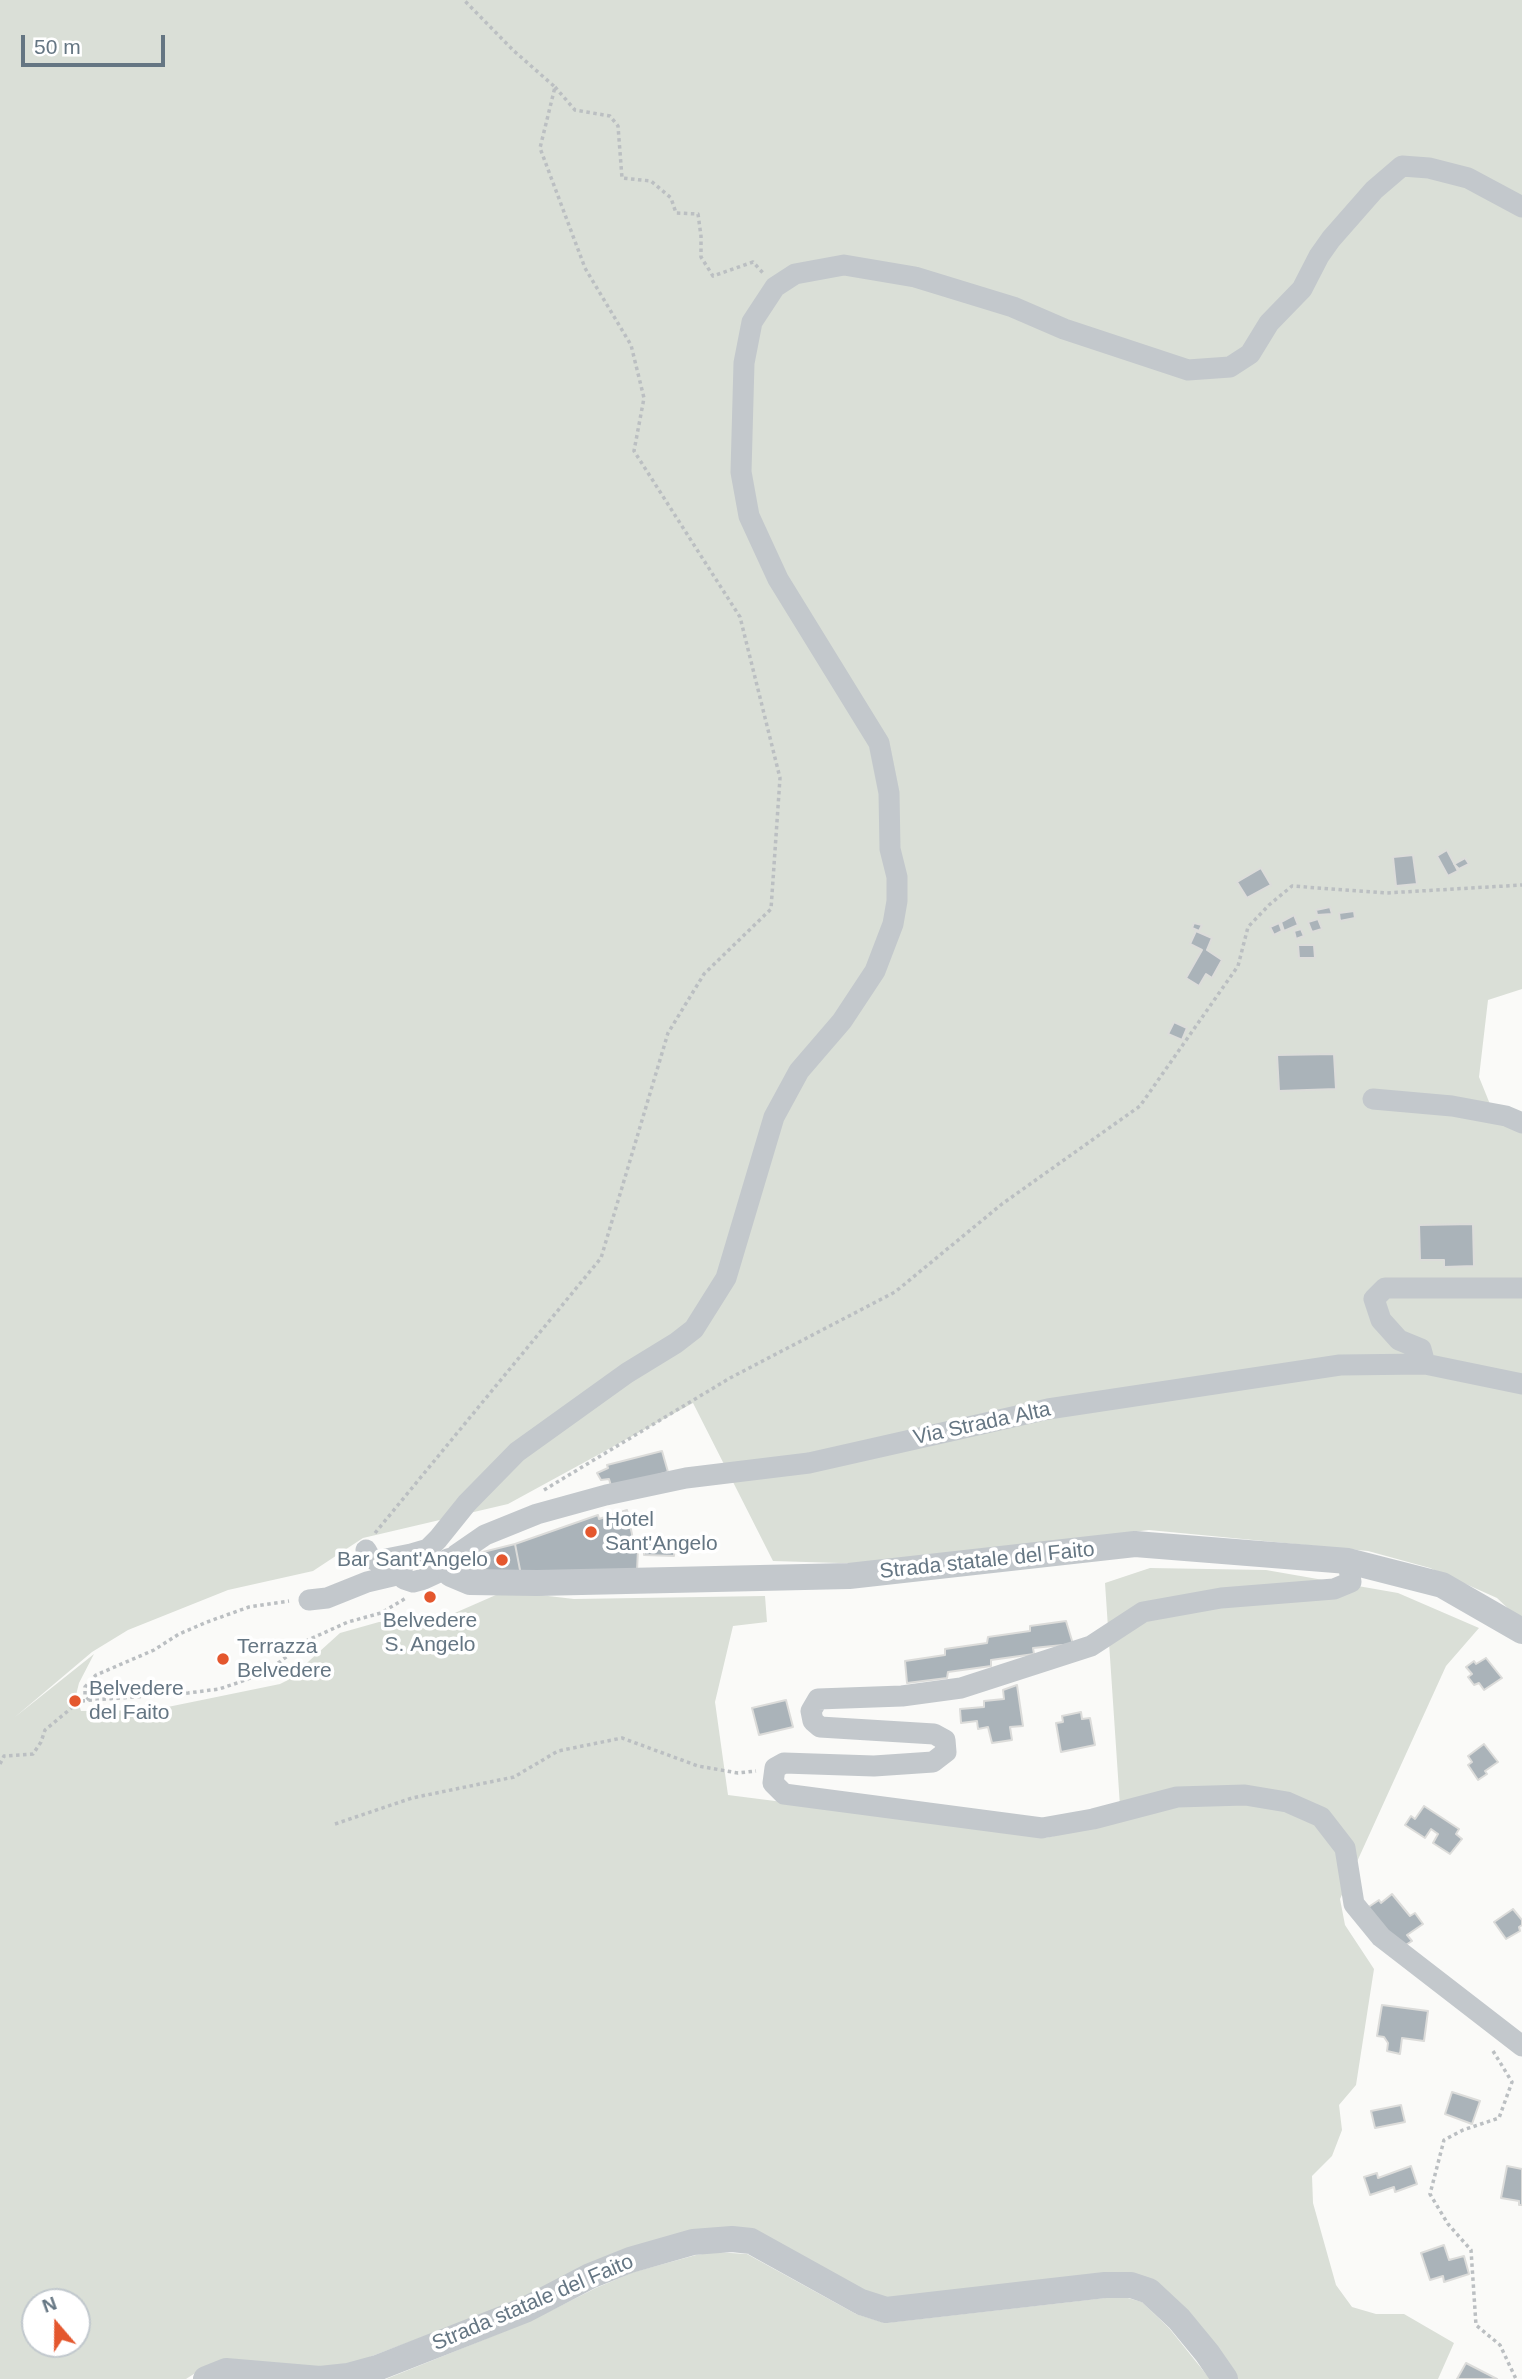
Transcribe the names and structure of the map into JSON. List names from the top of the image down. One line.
{"streets":{"street":["Via Strada Alta","Strada statale del Faito"]},"crossings":[["Via Strada Alta","Strada statale del Faito"]],"places":["Hotel Sant'Angelo","Bar Sant'Angelo","Belvedere S. Angelo","Terrazza Belvedere","Belvedere del Faito"],"scale_bar":"50 m","north":"top"}
